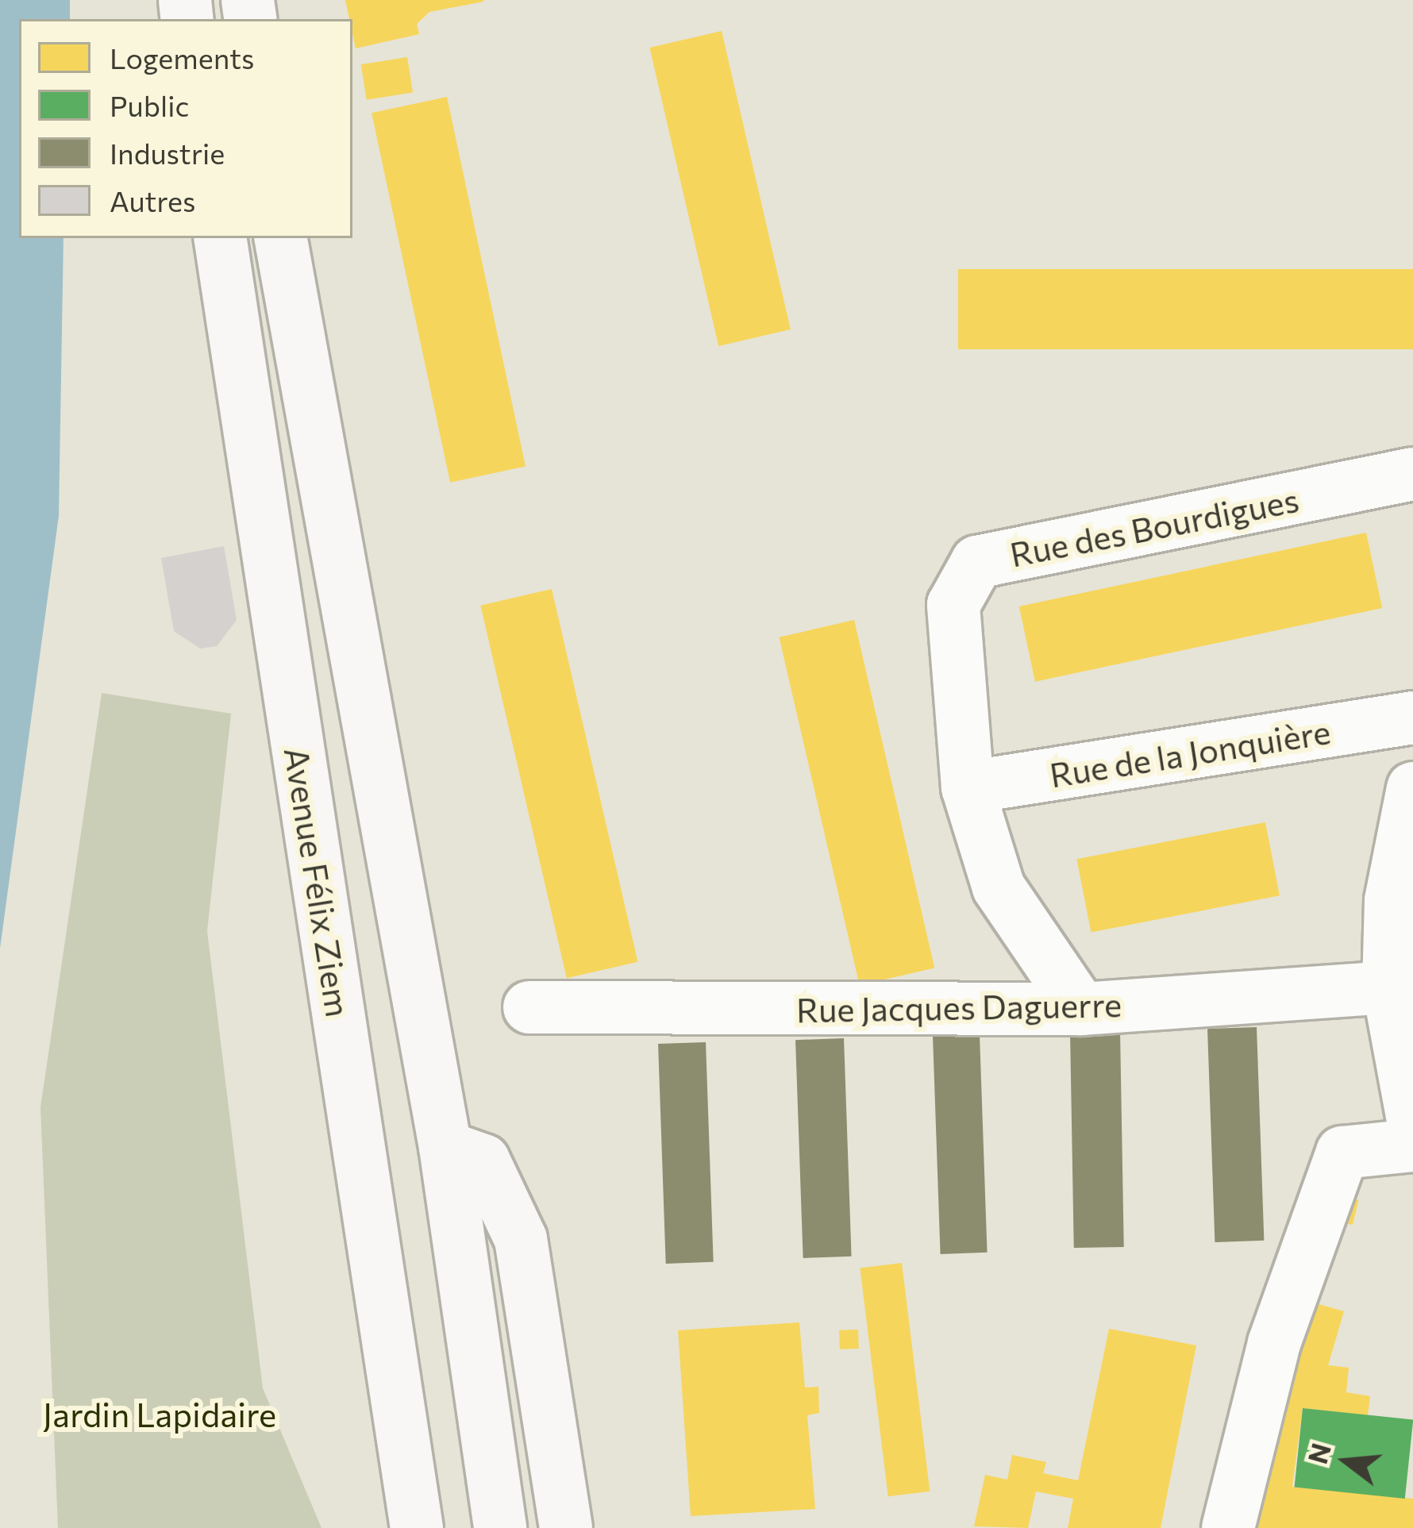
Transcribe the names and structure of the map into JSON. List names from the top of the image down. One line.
{"streets":{"main road":["Avenue Félix Ziem"],"street":["Rue des Bourdigues","Rue de la Jonquière","Rue Jacques Daguerre"]},"crossings":[["Rue des Bourdigues","Rue de la Jonquière"],["Rue des Bourdigues","Rue Jacques Daguerre"]],"parks":["Jardin Lapidaire"],"legend":["Logements","Public","Industrie","Autres"],"north":"left"}
